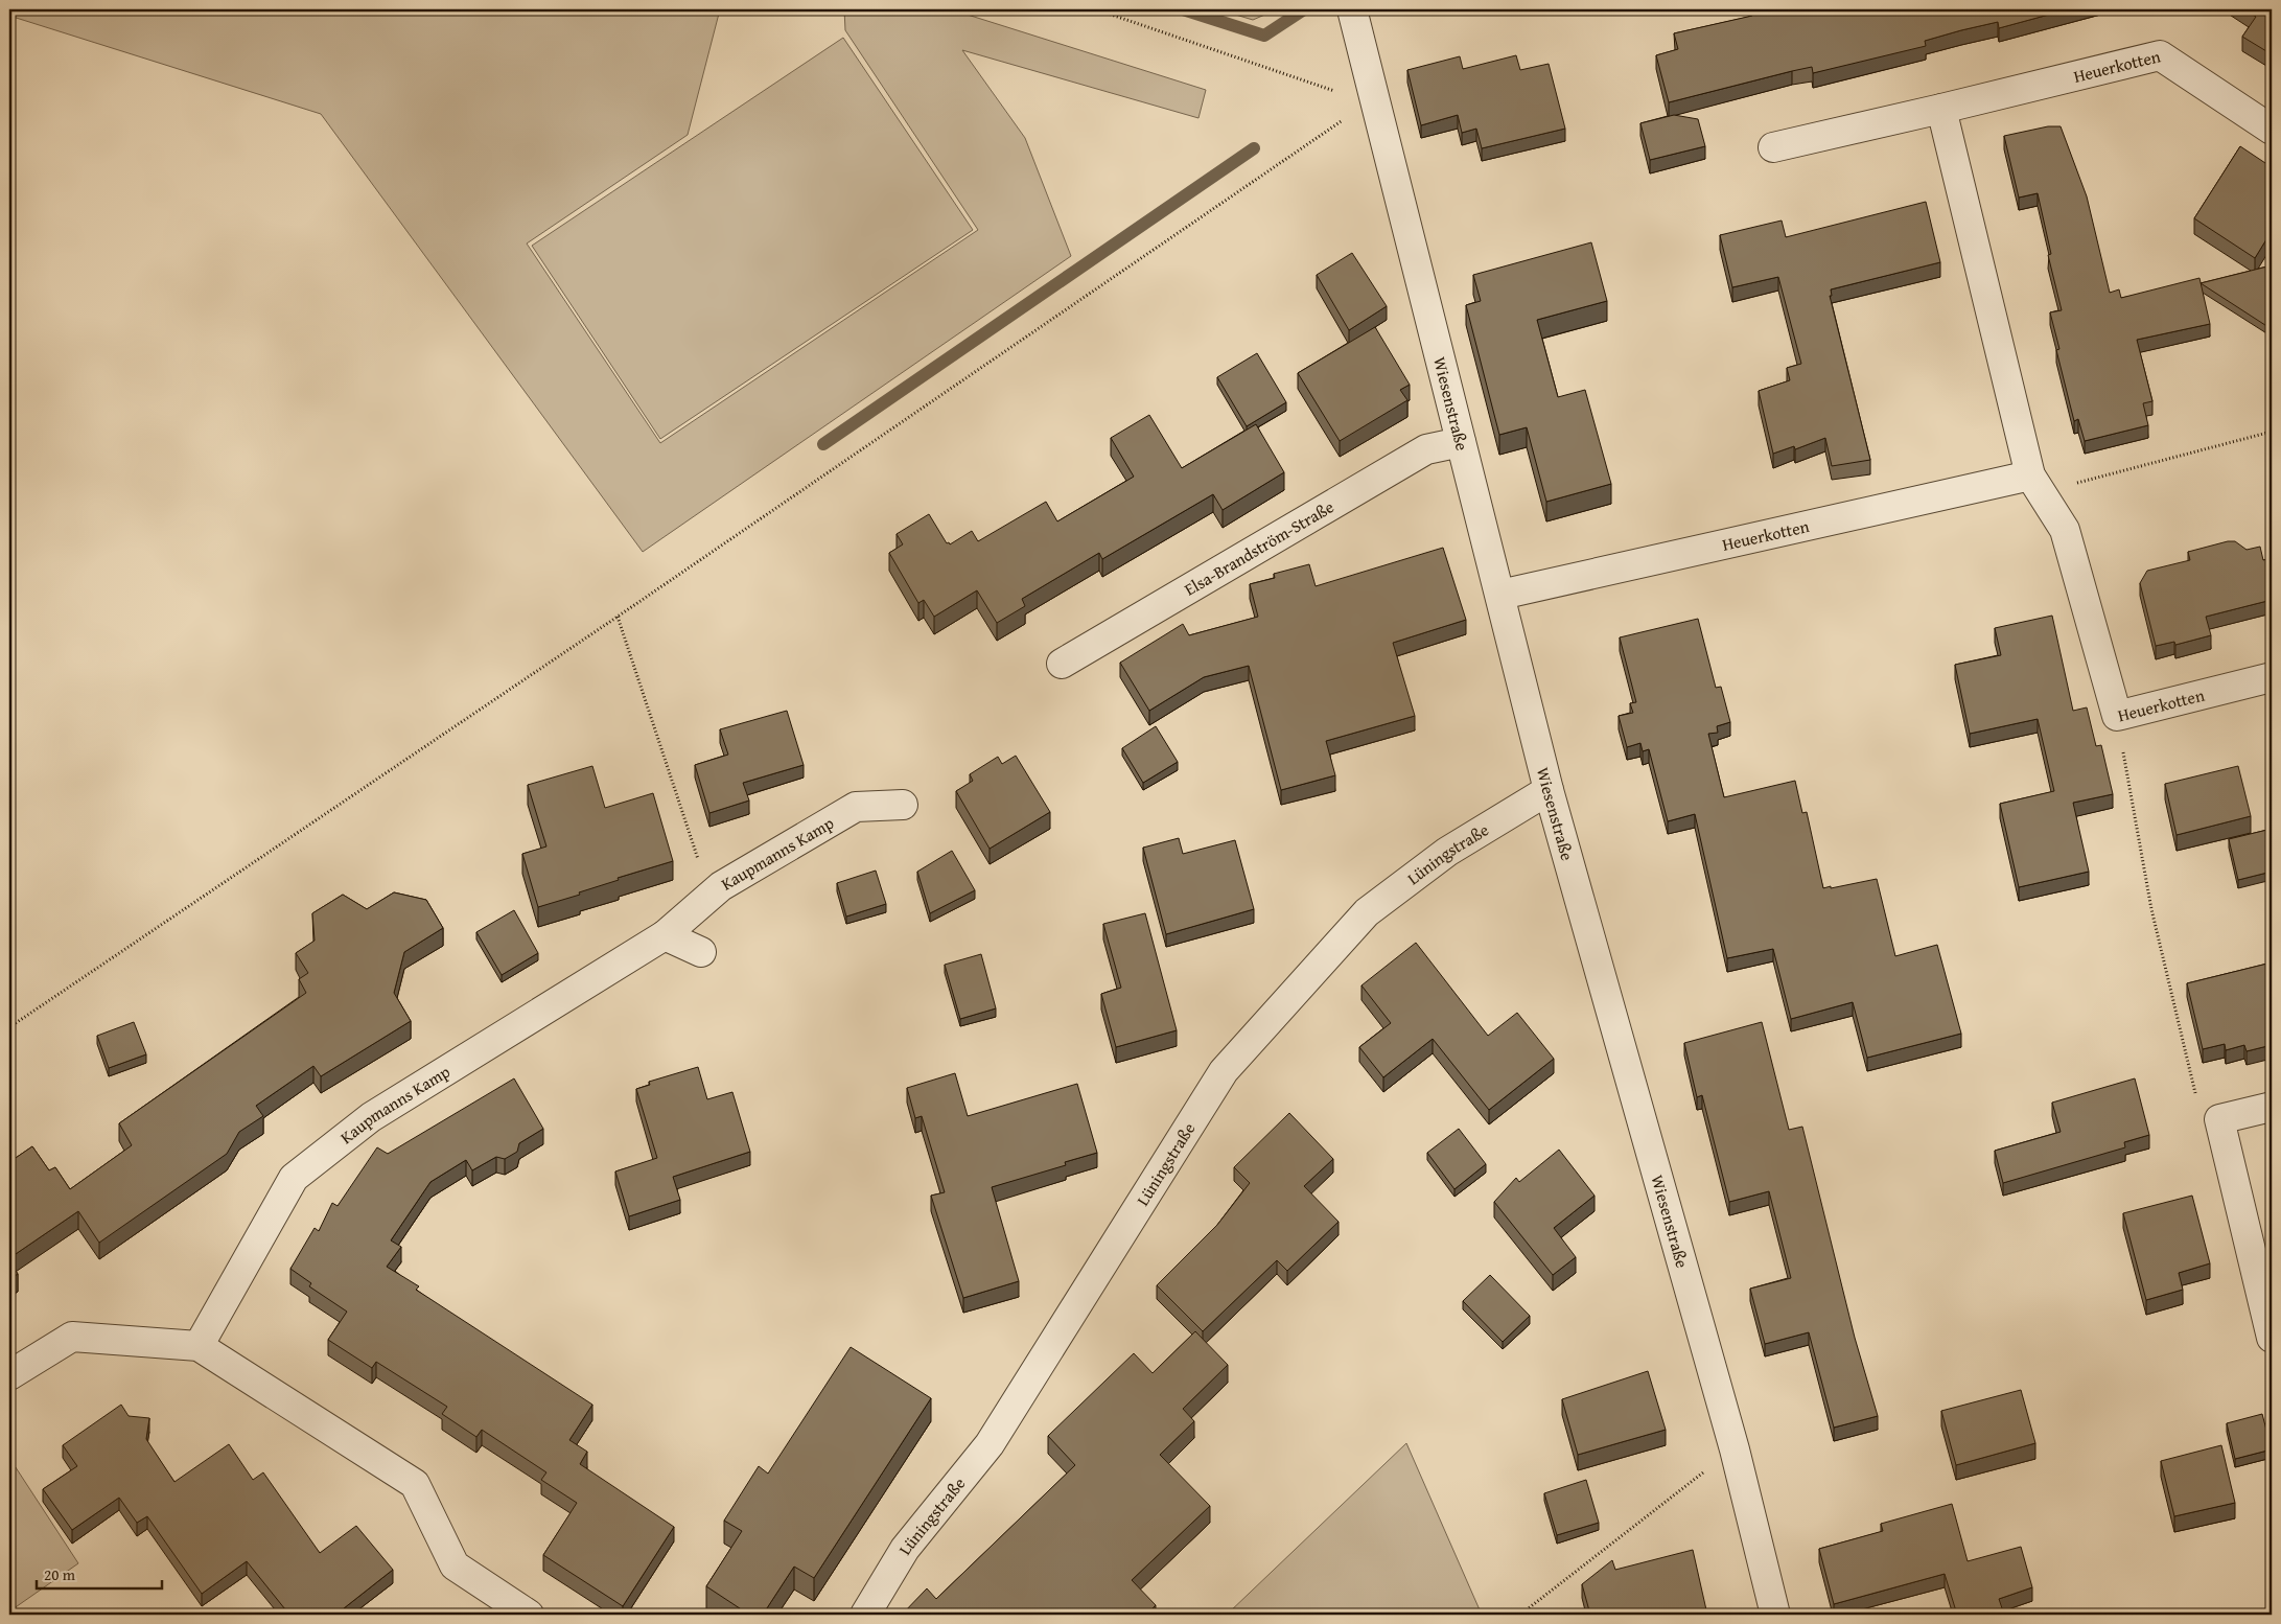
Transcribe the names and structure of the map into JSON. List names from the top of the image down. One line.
{"streets":{"street":["Heuerkotten","Wiesenstraße","Elsa-Brandström-Straße","Kaupmanns Kamp","Lüningstraße"]},"crossings":[["Heuerkotten","Wiesenstraße"],["Wiesenstraße","Elsa-Brandström-Straße"],["Wiesenstraße","Lüningstraße"]],"scale_bar":"20 m"}
